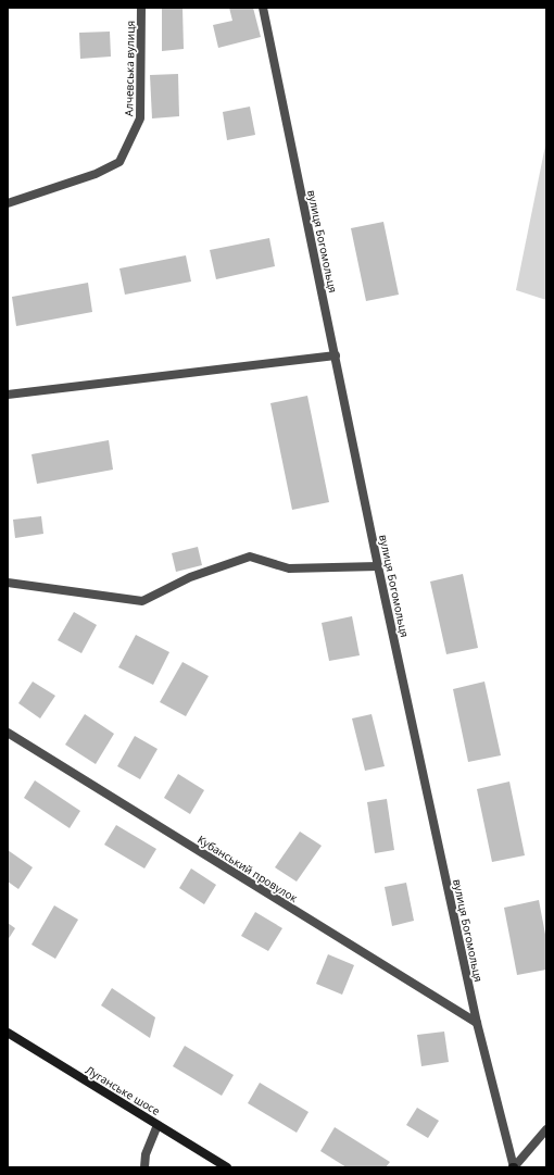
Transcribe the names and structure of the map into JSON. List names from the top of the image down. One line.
{"streets":{"main road":["Луганське шосе"],"street":["Алчевська вулиця","вулиця Богомольця","Кубанський провулок"]},"crossings":[["вулиця Богомольця","Кубанський провулок"]]}
